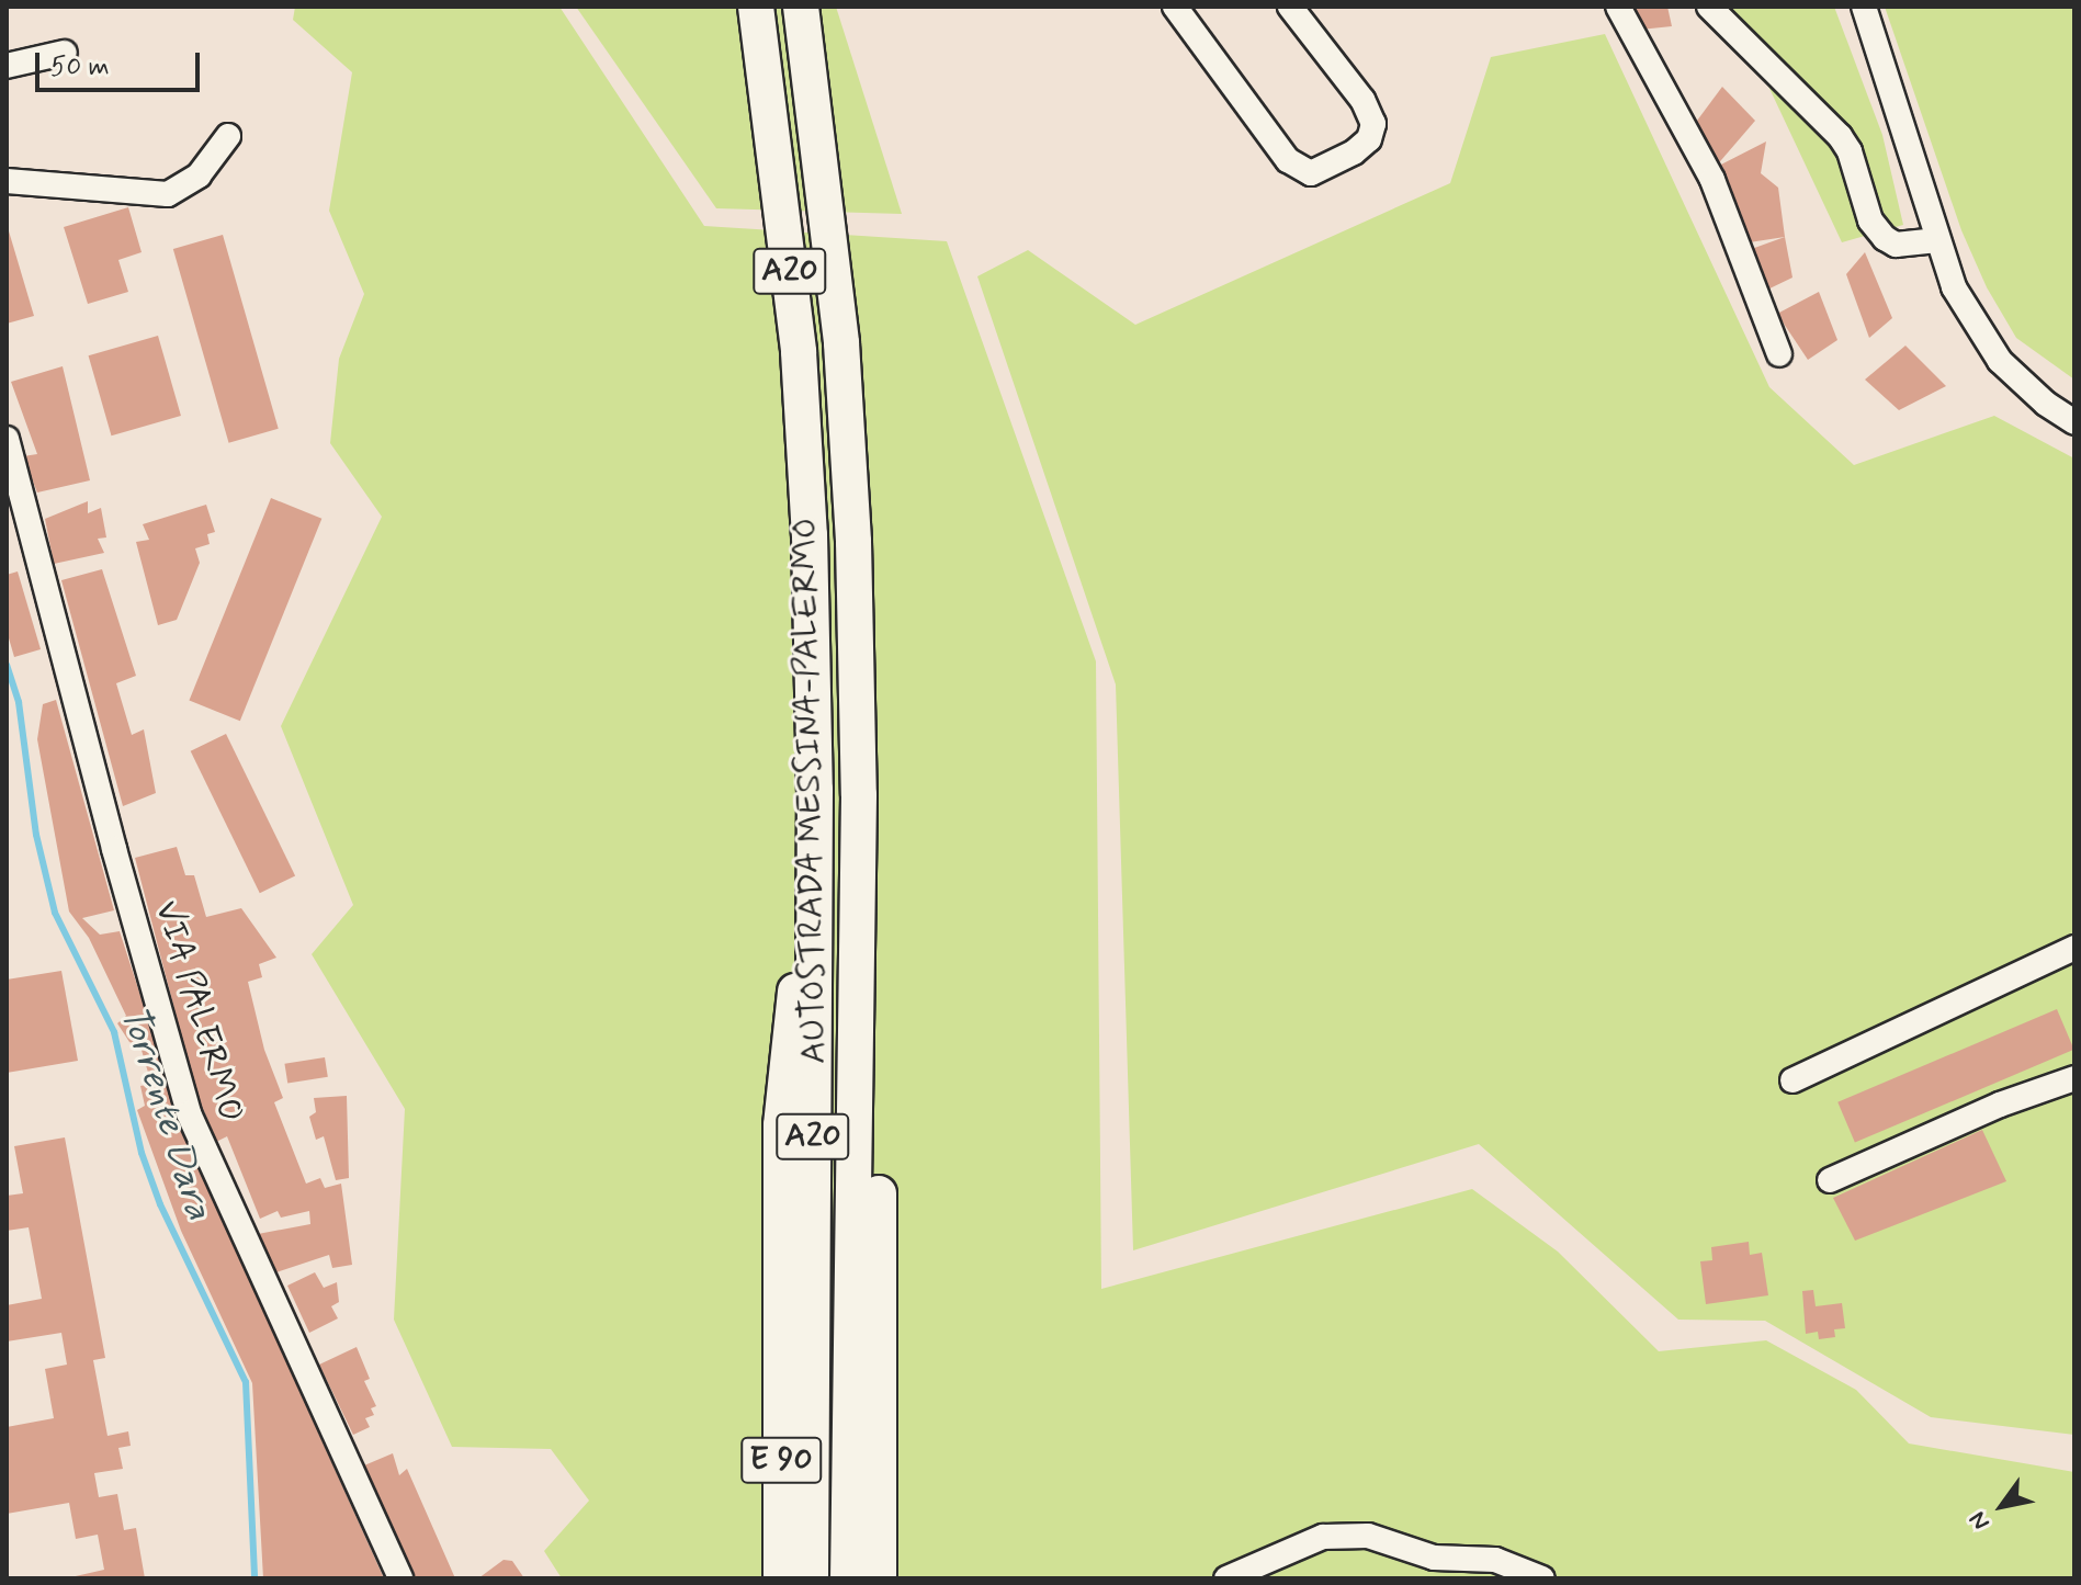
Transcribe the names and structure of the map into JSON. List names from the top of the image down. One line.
{"streets":{"highway":["A20","AUTOSTRADA MESSINA-PALERMO","E 90"],"street":["VIA PALERMO"]},"crossings":[["AUTOSTRADA MESSINA-PALERMO","E 90"]],"water":["Torrente Dara"],"scale_bar":"50 m","north":"bottom left"}
